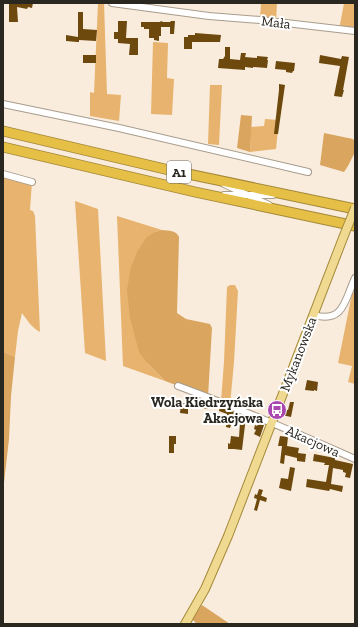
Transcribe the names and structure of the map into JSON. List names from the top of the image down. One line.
{"streets":{"highway":["A1"],"main road":["Mykanowska"],"street":["Mała","Akacjowa"]},"crossings":[["A1","Mykanowska"],["Mykanowska","Akacjowa"]],"places":{"bus stop":["Wola Kiedrzyńska Akacjowa"]}}
